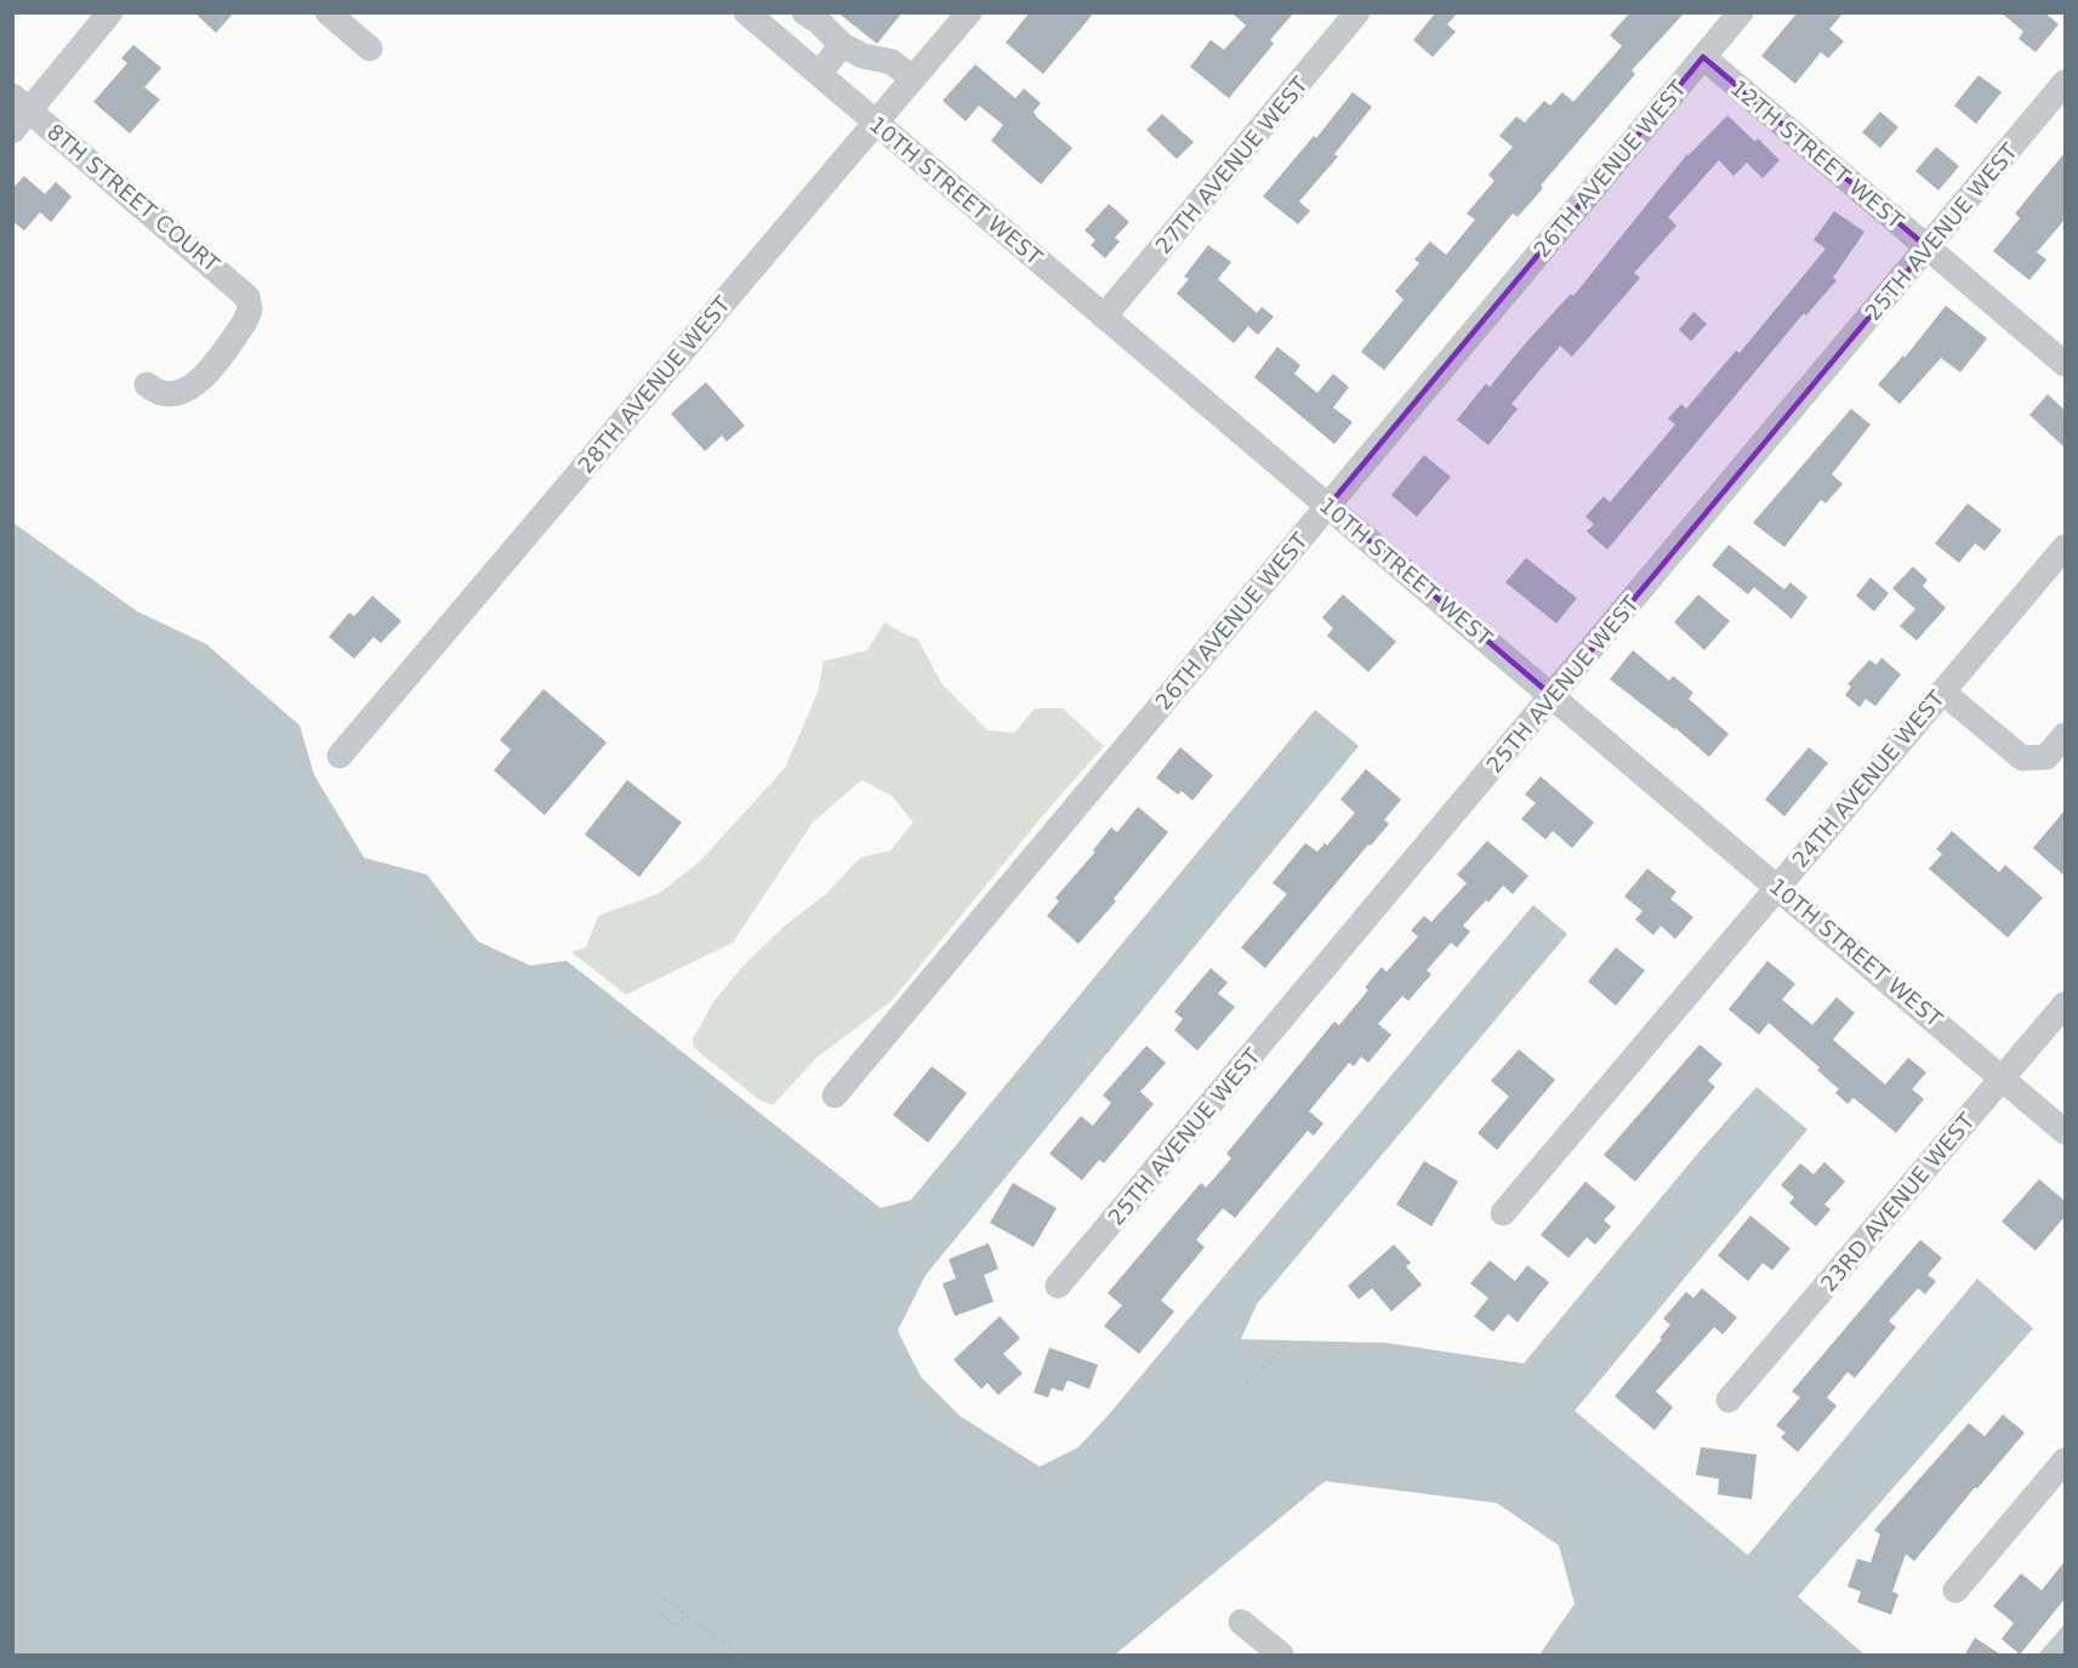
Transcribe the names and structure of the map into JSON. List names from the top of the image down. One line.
{"streets":{"street":["12TH STREET WEST","27TH AVENUE WEST","26TH AVENUE WEST","10TH STREET WEST","8TH STREET COURT","25TH AVENUE WEST","28TH AVENUE WEST","24TH AVENUE WEST","23RD AVENUE WEST"]},"crossings":[["12TH STREET WEST","26TH AVENUE WEST"],["12TH STREET WEST","25TH AVENUE WEST"],["27TH AVENUE WEST","10TH STREET WEST"],["26TH AVENUE WEST","10TH STREET WEST"],["10TH STREET WEST","25TH AVENUE WEST"],["10TH STREET WEST","28TH AVENUE WEST"],["10TH STREET WEST","24TH AVENUE WEST"],["10TH STREET WEST","23RD AVENUE WEST"]]}
